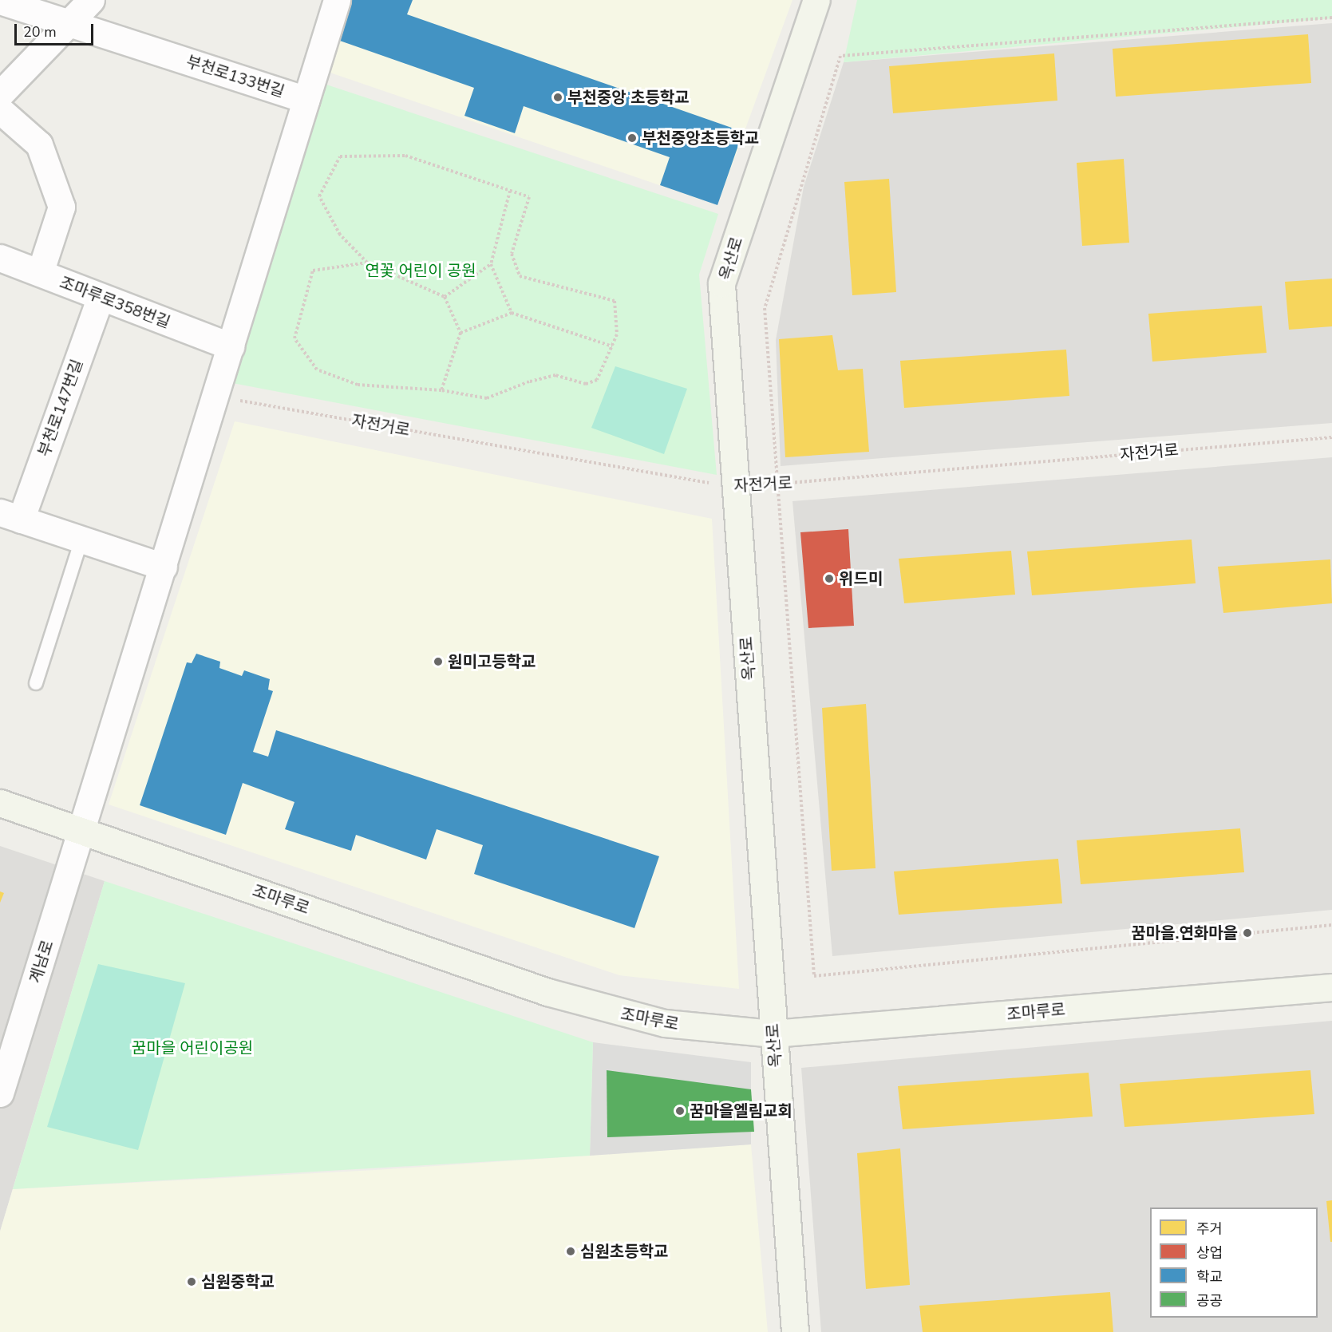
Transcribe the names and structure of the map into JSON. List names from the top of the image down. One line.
{"streets":{"street":["부천로133번길","옥산로","조마루로358번길","부천로147번길","조마루로","계남로"],"path":["자전거로"]},"crossings":[["부천로133번길","계남로"],["옥산로","자전거로"],["옥산로","조마루로"],["조마루로358번길","부천로147번길"],["조마루로358번길","계남로"],["부천로147번길","계남로"],["자전거로","계남로"],["조마루로","계남로"]],"parks":["연꽃 어린이 공원","꿈마을 어린이공원"],"places":["부천중앙 초등학교","부천중앙초등학교","위드미","원미고등학교","꿈마을.연화마을","꿈마을엘림교회","심원초등학교","심원중학교"],"legend":["주거","상업","학교","공공"],"scale_bar":"20 m"}
